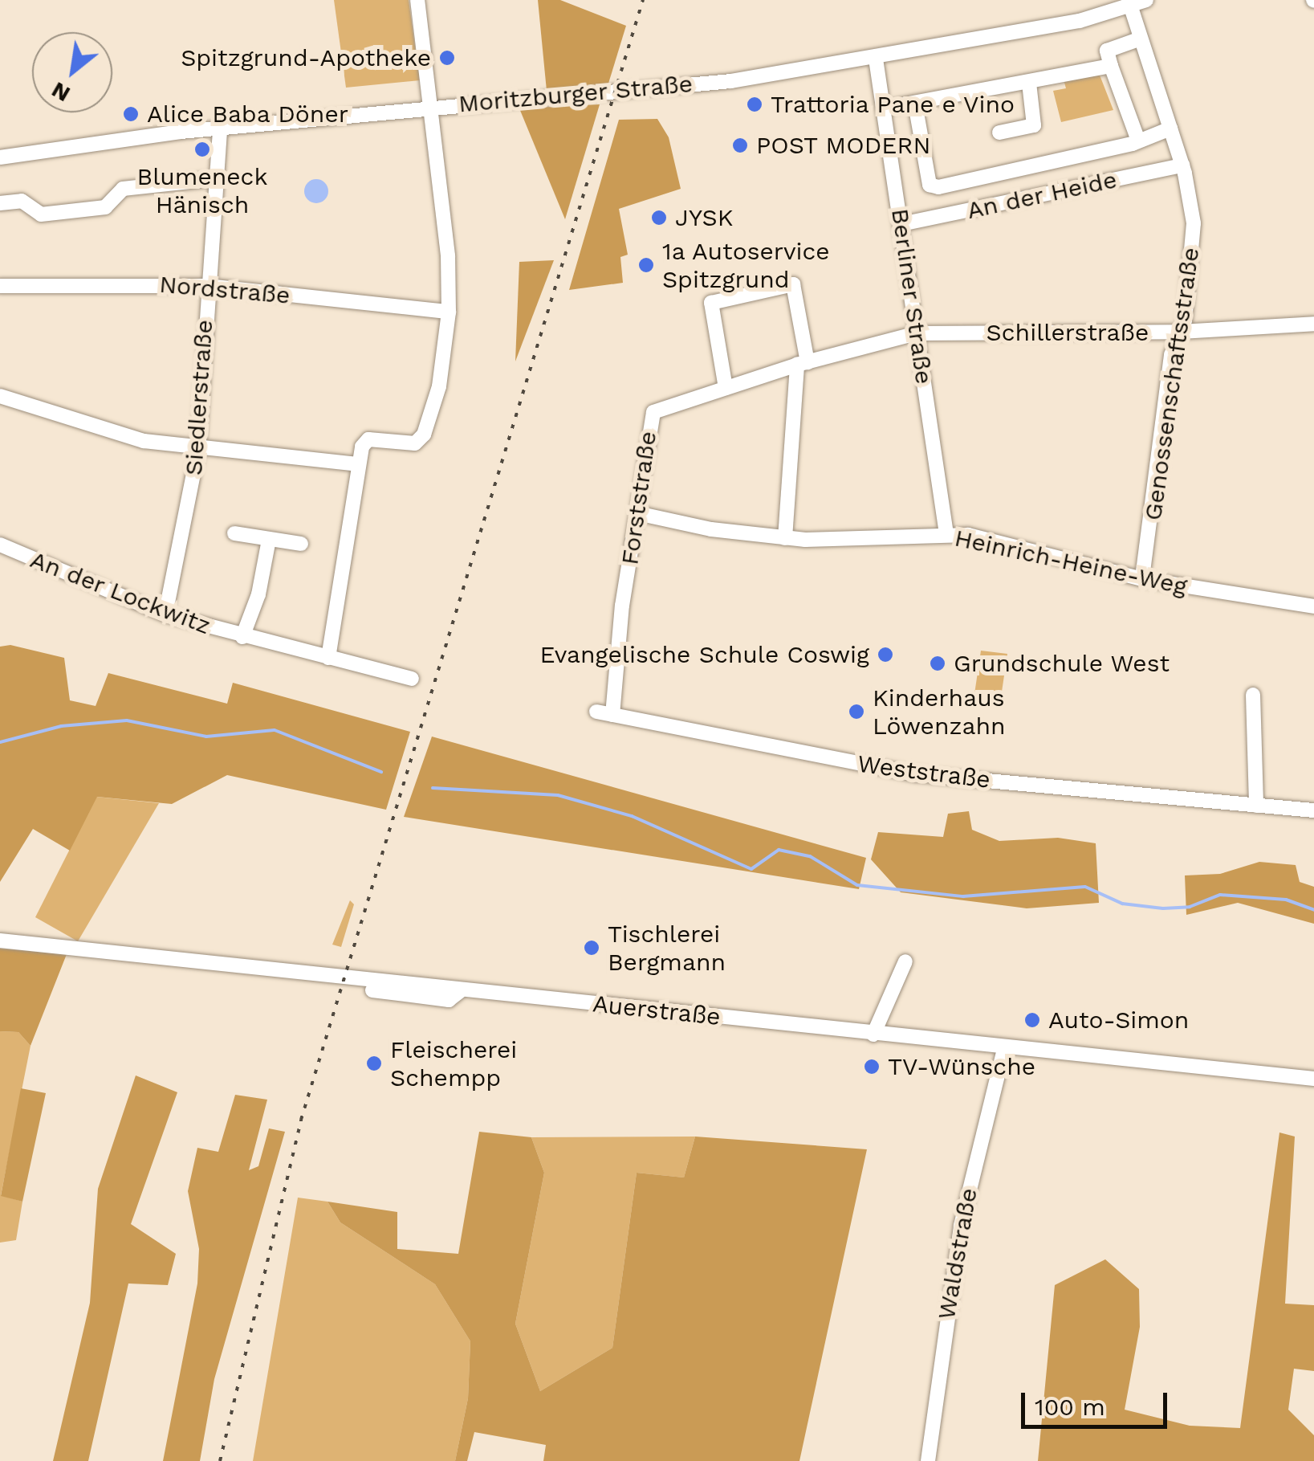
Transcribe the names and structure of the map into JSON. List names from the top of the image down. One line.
{"streets":{"street":["Moritzburger Straße","An der Heide","Nordstraße","Berliner Straße","Schillerstraße","Genossenschaftsstraße","Siedlerstraße","Forststraße","Heinrich-Heine-Weg","An der Lockwitz","Weststraße","Auerstraße","Waldstraße"]},"crossings":[["Moritzburger Straße","Berliner Straße"],["Moritzburger Straße","Genossenschaftsstraße"],["Moritzburger Straße","Siedlerstraße"],["An der Heide","Berliner Straße"],["An der Heide","Genossenschaftsstraße"],["Nordstraße","Siedlerstraße"],["Berliner Straße","Schillerstraße"],["Berliner Straße","Forststraße"],["Berliner Straße","Heinrich-Heine-Weg"],["Schillerstraße","Genossenschaftsstraße"],["Schillerstraße","Forststraße"],["Genossenschaftsstraße","Heinrich-Heine-Weg"],["Siedlerstraße","An der Lockwitz"],["Forststraße","Heinrich-Heine-Weg"],["Forststraße","Weststraße"],["Auerstraße","Waldstraße"]],"places":["Spitzgrund-Apotheke","Trattoria Pane e Vino","Alice Baba Döner","POST MODERN","Blumeneck Hänisch","JYSK","1a Autoservice Spitzgrund","Evangelische Schule Coswig","Grundschule West","Kinderhaus Löwenzahn","Tischlerei Bergmann","Auto-Simon","Fleischerei Schempp","TV-Wünsche"],"scale_bar":"100 m","north":"bottom left"}
